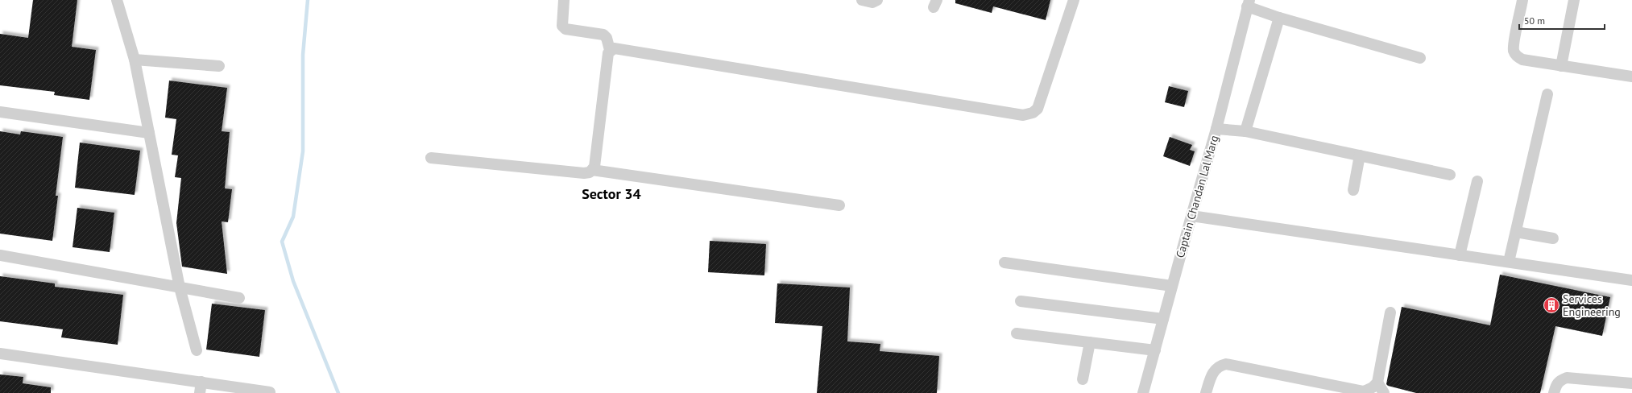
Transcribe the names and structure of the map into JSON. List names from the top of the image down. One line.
{"streets":{"street":["Captain Chandan Lal Marg"]},"districts":["Sector 34"],"places":{"building":["Services Engineering"]},"scale_bar":"50 m"}
